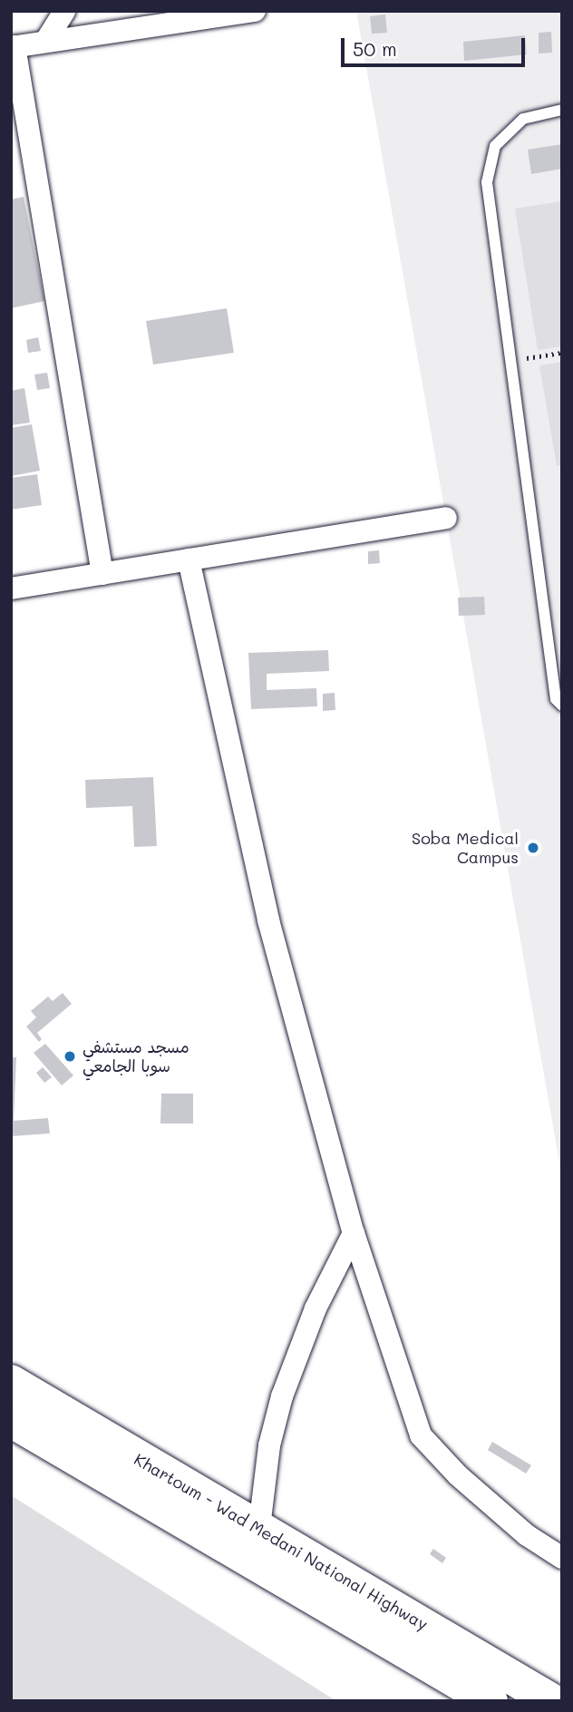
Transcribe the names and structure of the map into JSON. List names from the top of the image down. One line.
{"streets":{"highway":["Khartoum - Wad Medani National Highway"]},"places":["Soba Medical Campus","مسجد مستشفي سوبا الجامعي"],"scale_bar":"50 m"}
